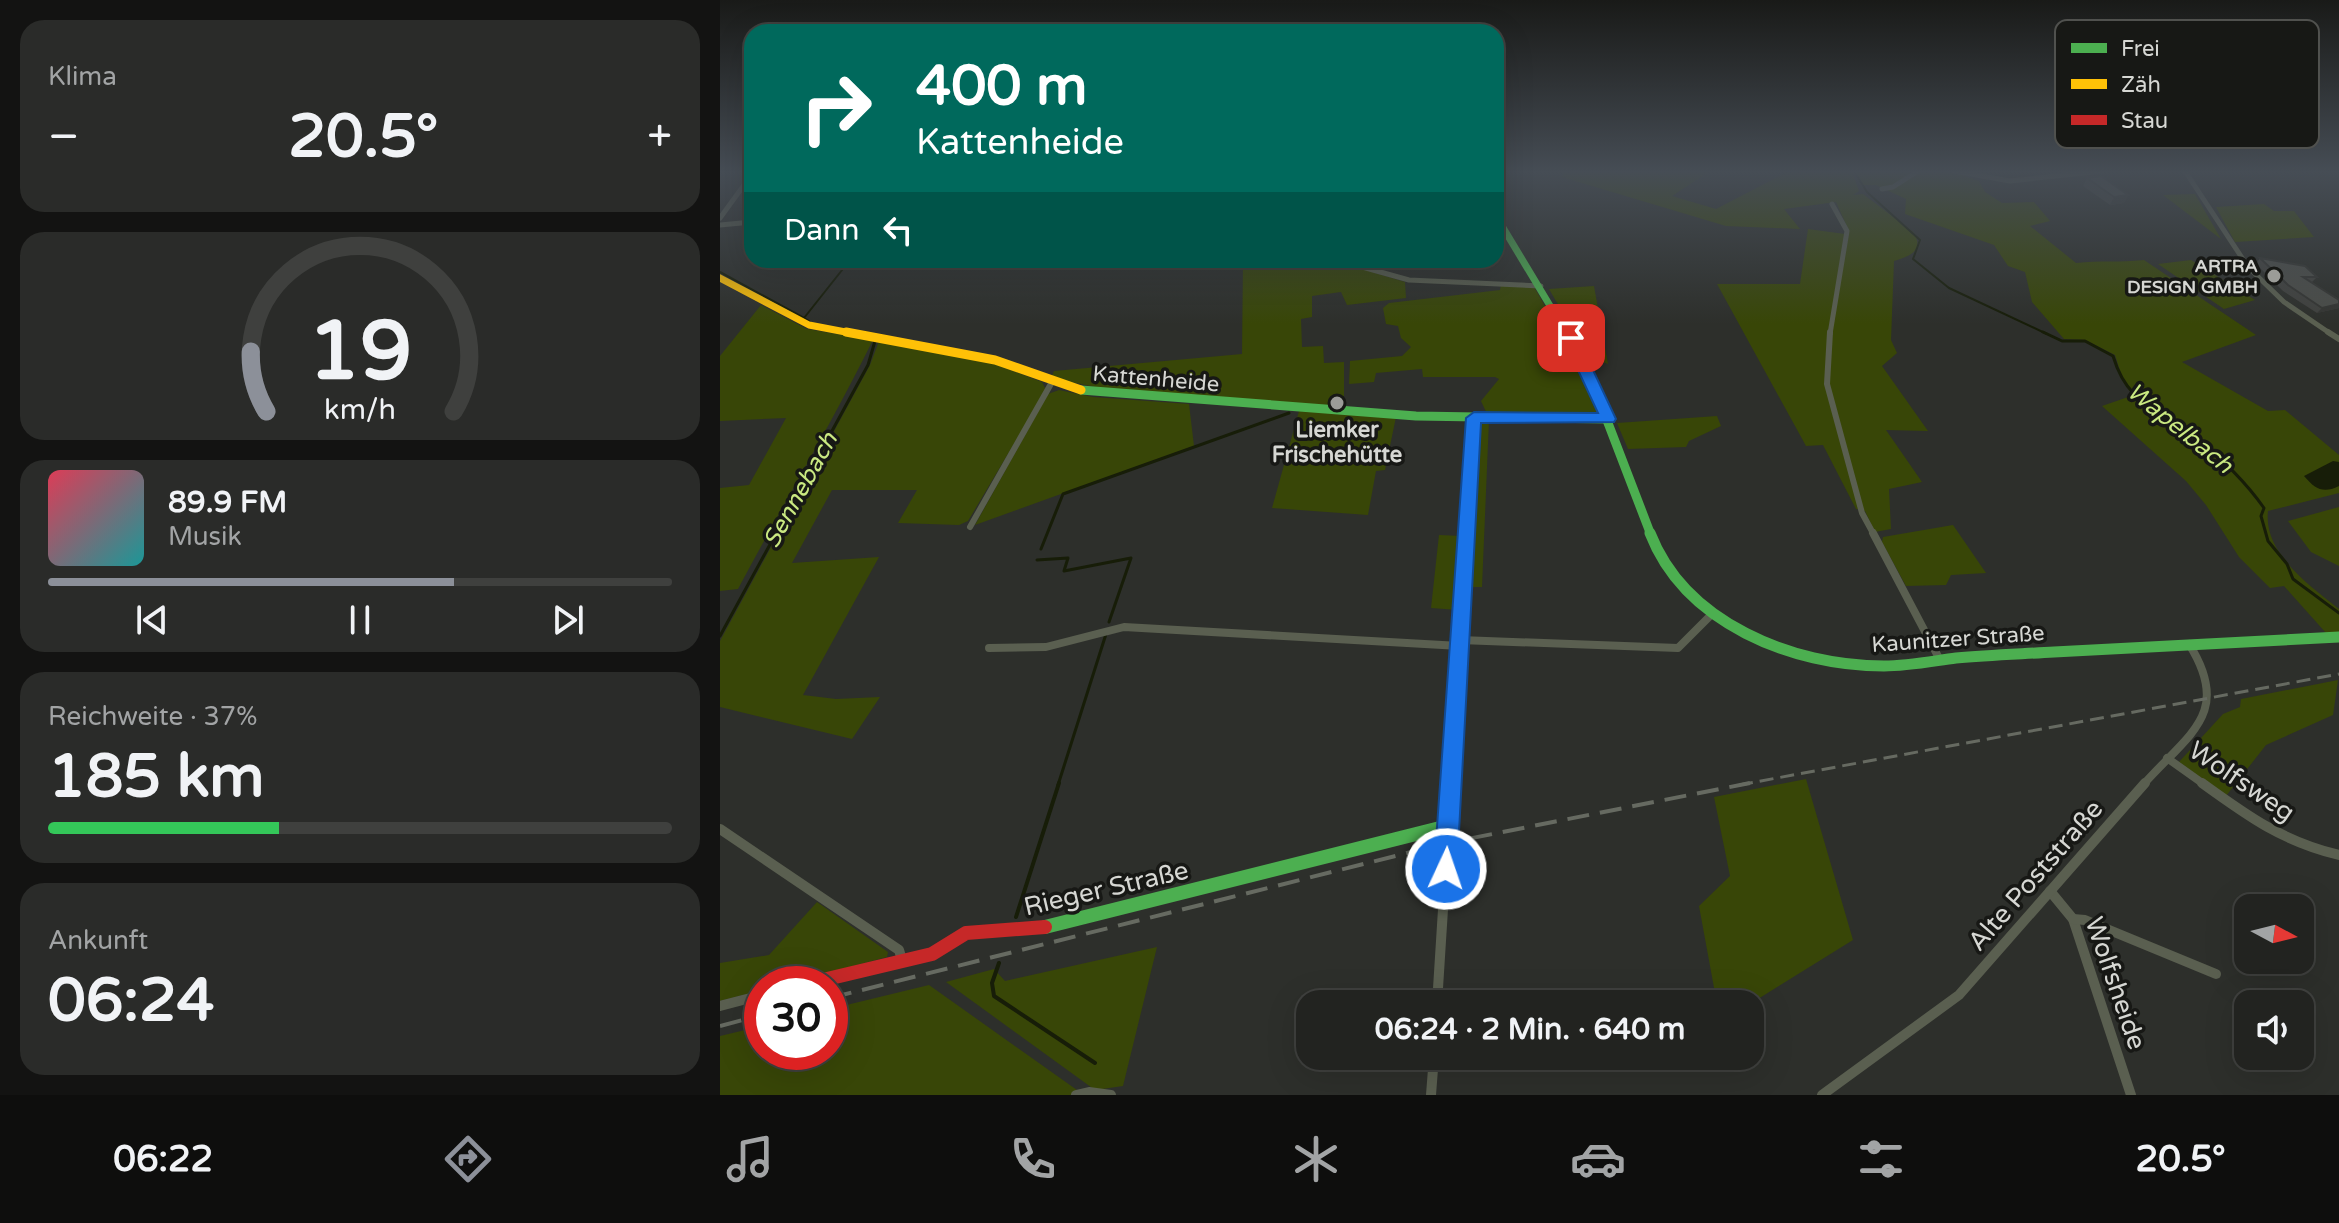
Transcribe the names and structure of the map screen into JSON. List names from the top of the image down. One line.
{"streets":{"street":["Kattenheide","Kaunitzer Straße","Wolfsweg","Alte Poststraße","Rieger Straße","Wolfsheide"]},"crossings":[["Kattenheide","Kaunitzer Straße"],["Kaunitzer Straße","Alte Poststraße"],["Wolfsweg","Alte Poststraße"],["Alte Poststraße","Wolfsheide"]],"water":["Wapelbach","Sennebach"],"places":["ARTRA DESIGN GMBH","Liemker Frischehütte"],"legend":["Frei","Zäh","Stau"],"north":"right","page":{"tile":["Klima",["Reichweite · 37%","185 km"],["Ankunft","06:24"]],"turn":["400 m","Kattenheide"],"heat":["−","20.5°","+"],"then":"Dann","song":["89.9 FM","Musik"],"limit":"30","trip":"06:24 · 2 Min. · 640 m","tabs":["06:22","20.5°"],"gauge":["19","km/h"]}}
